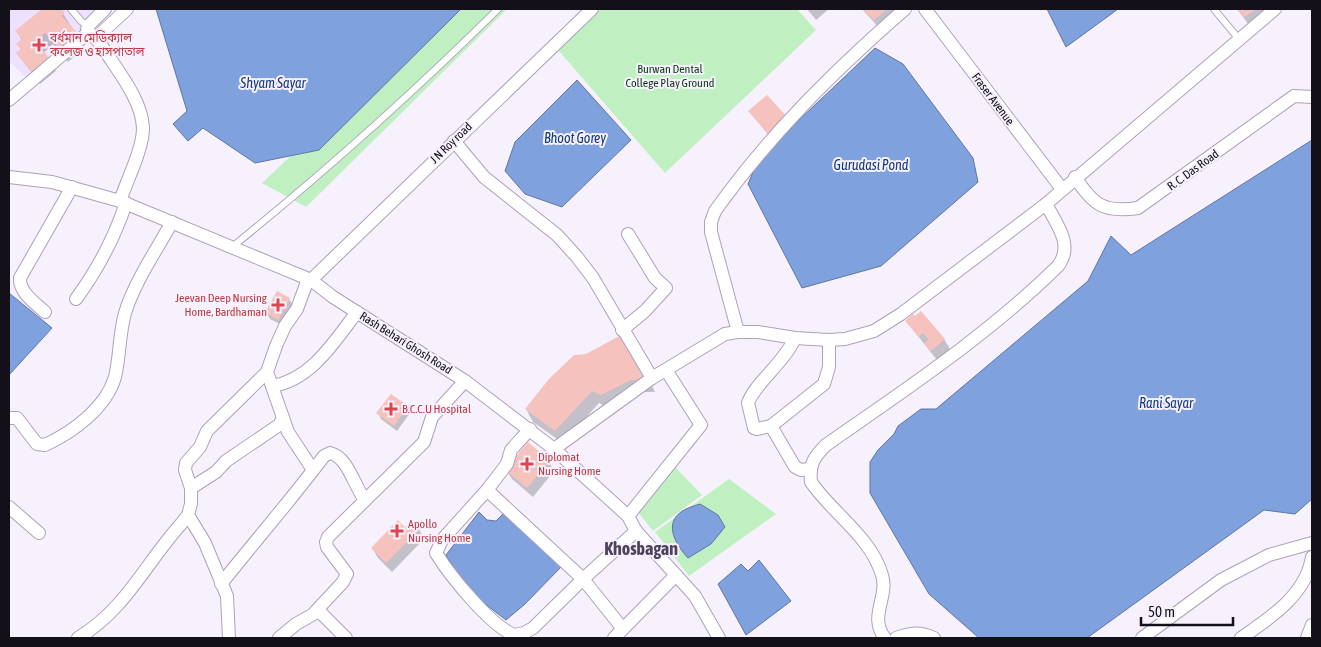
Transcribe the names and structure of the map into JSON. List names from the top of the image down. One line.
{"streets":{"street":["Fraser Avenue","J N Roy road","R. C. Das Road","Rash Behari Ghosh Road"]},"crossings":[["J N Roy road","Rash Behari Ghosh Road"]],"districts":["Khosbagan"],"water":["Shyam Sayar","Bhoot Gorey","Gurudasi Pond","Rani Sayar"],"parks":["Burwan Dental College Play Ground"],"places":{"health":["বর্ধমান মেডিক্যাল কলেজ ও হাসপাতাল","Jeevan Deep Nursing Home, Bardhaman","B.C.C.U Hospital","Diplomat Nursing Home","Apollo Nursing Home"]},"scale_bar":"50 m"}
